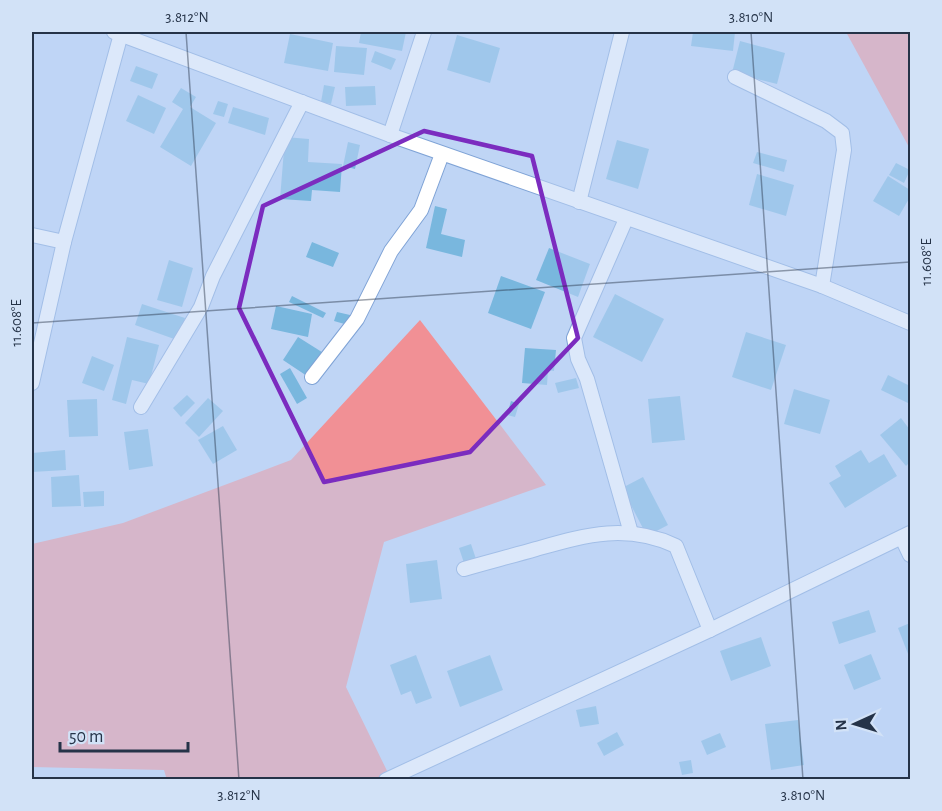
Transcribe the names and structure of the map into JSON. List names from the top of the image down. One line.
{"scale_bar":"50 m","north":"left","coordinates":["3.812°N","3.810°N","11.608°E"]}
